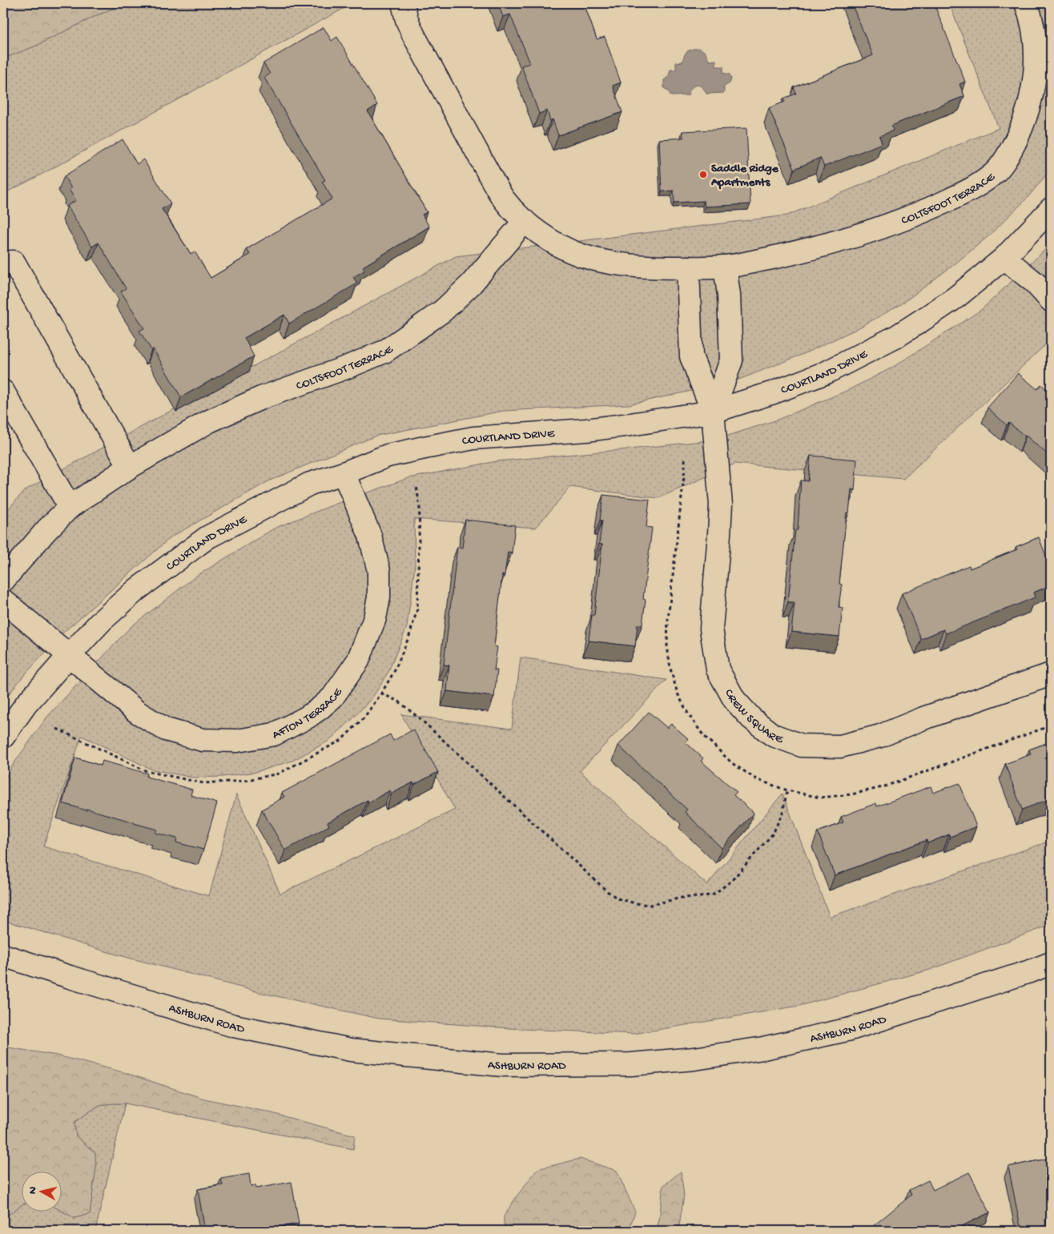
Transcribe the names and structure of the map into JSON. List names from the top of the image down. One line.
{"streets":{"street":["COLTSFOOT TERRACE","COURTLAND DRIVE","AFTON TERRACE","CREW SQUARE","ASHBURN ROAD"]},"crossings":[["COURTLAND DRIVE","AFTON TERRACE"],["COURTLAND DRIVE","CREW SQUARE"]],"places":["Saddle Ridge Apartments"],"north":"left"}
